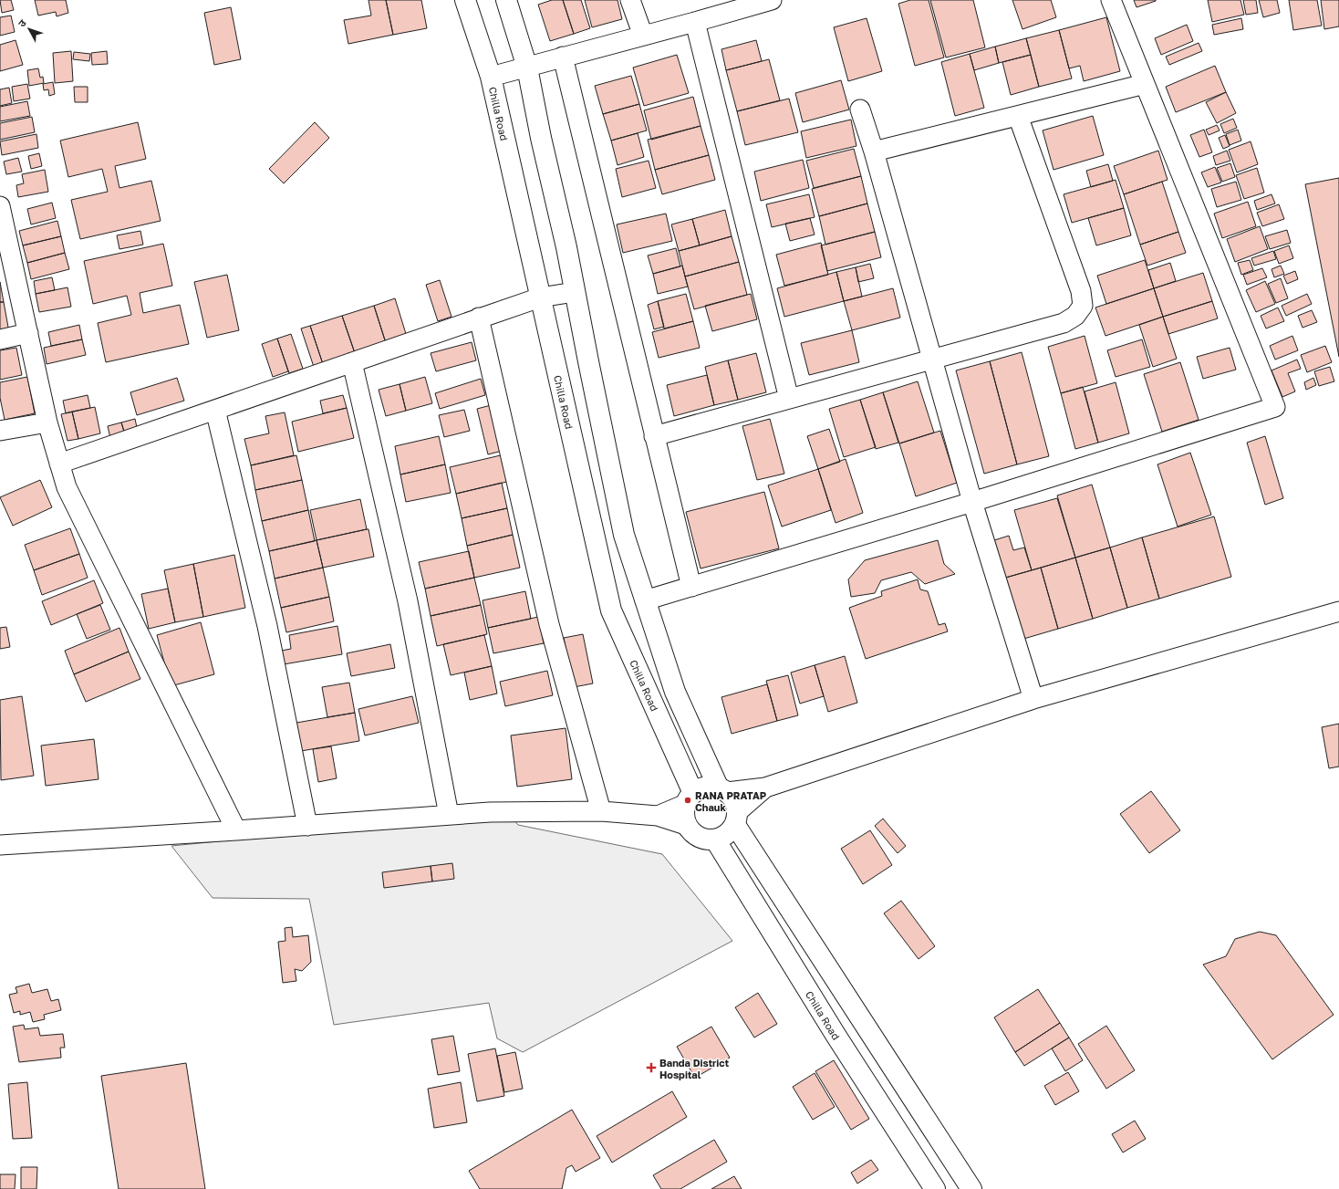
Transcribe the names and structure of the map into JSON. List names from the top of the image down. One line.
{"streets":{"main road":["Chilla Road"]},"places":{"other":["RANA PRATAP Chauk"],"health":["Banda District Hospital"]},"north":"top left"}
